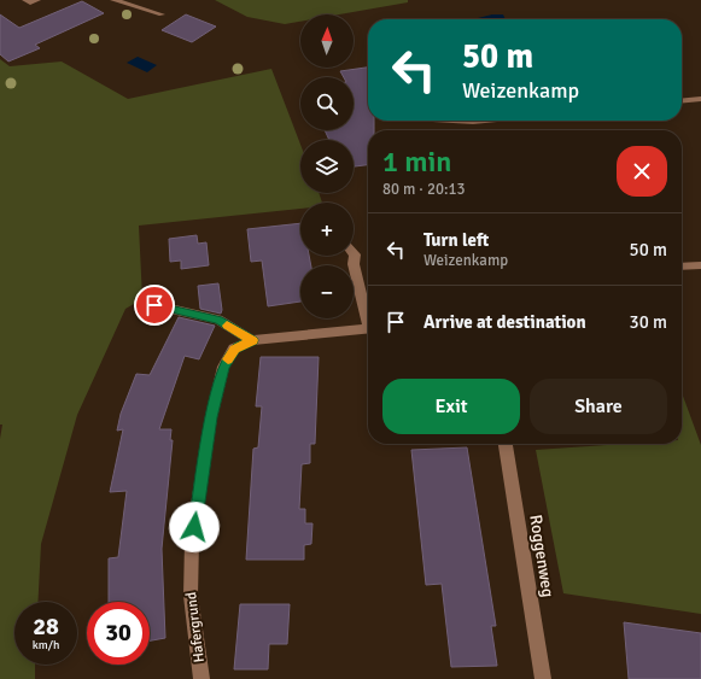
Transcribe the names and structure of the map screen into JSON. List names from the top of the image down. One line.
{"streets":{"street":["Roggenweg","Hafergrund"]},"north":"top","page":{"map_buttons":["+","−"],"turn":["50 m","Weizenkamp"],"heading":["1 min","80 m · 20:13"],"list":[{"name":"Turn left","note":"Weizenkamp","value":"50 m"},{"name":"Arrive at destination","value":"30 m"}],"buttons":["Exit","Share"],"speed":"28 km/h","limit":"30"}}
